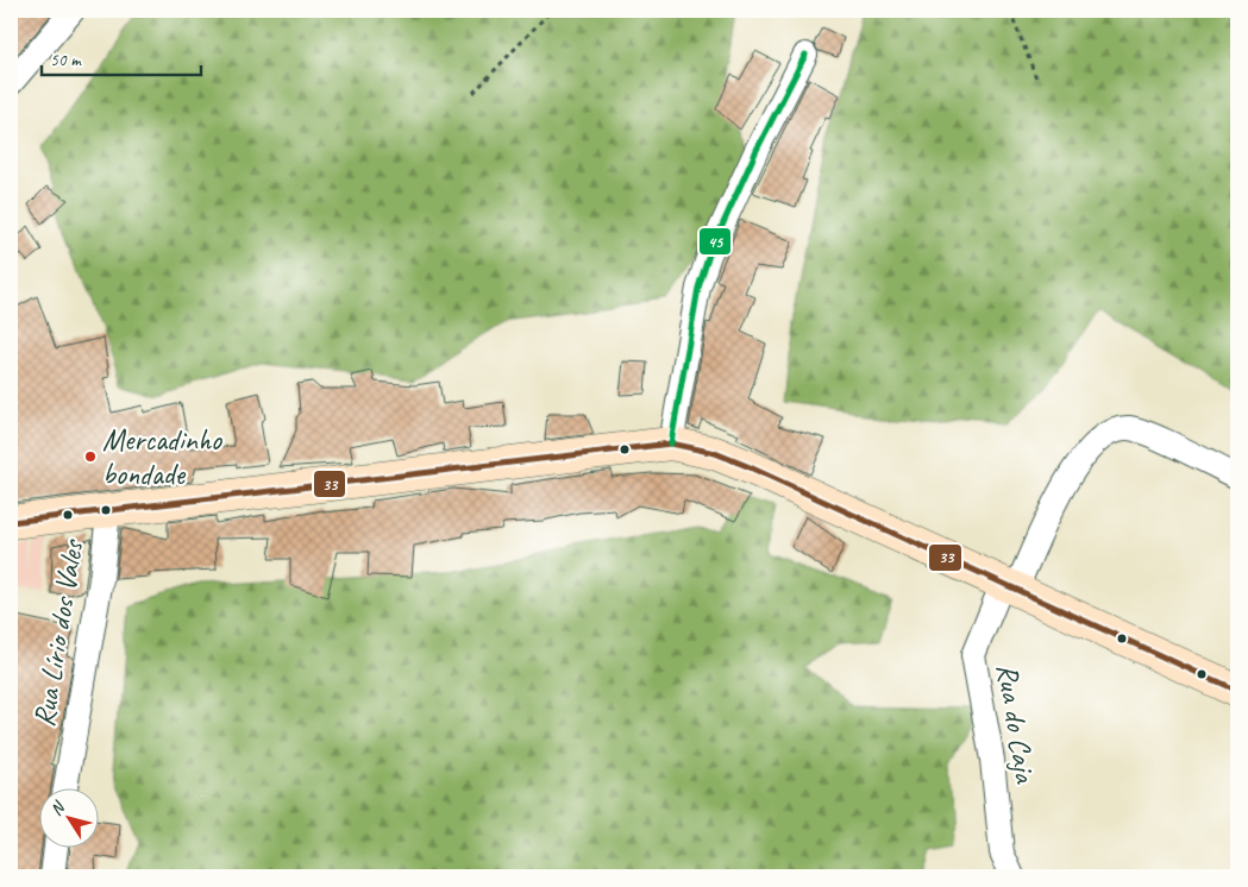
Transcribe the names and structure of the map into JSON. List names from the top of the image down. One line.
{"streets":{"street":["Rua Lírio dos Vales","Rua do Caja"]},"places":["Mercadinho bondade"],"lines":["transit line 45","transit line 33"],"scale_bar":"50 m","north":"top left"}
